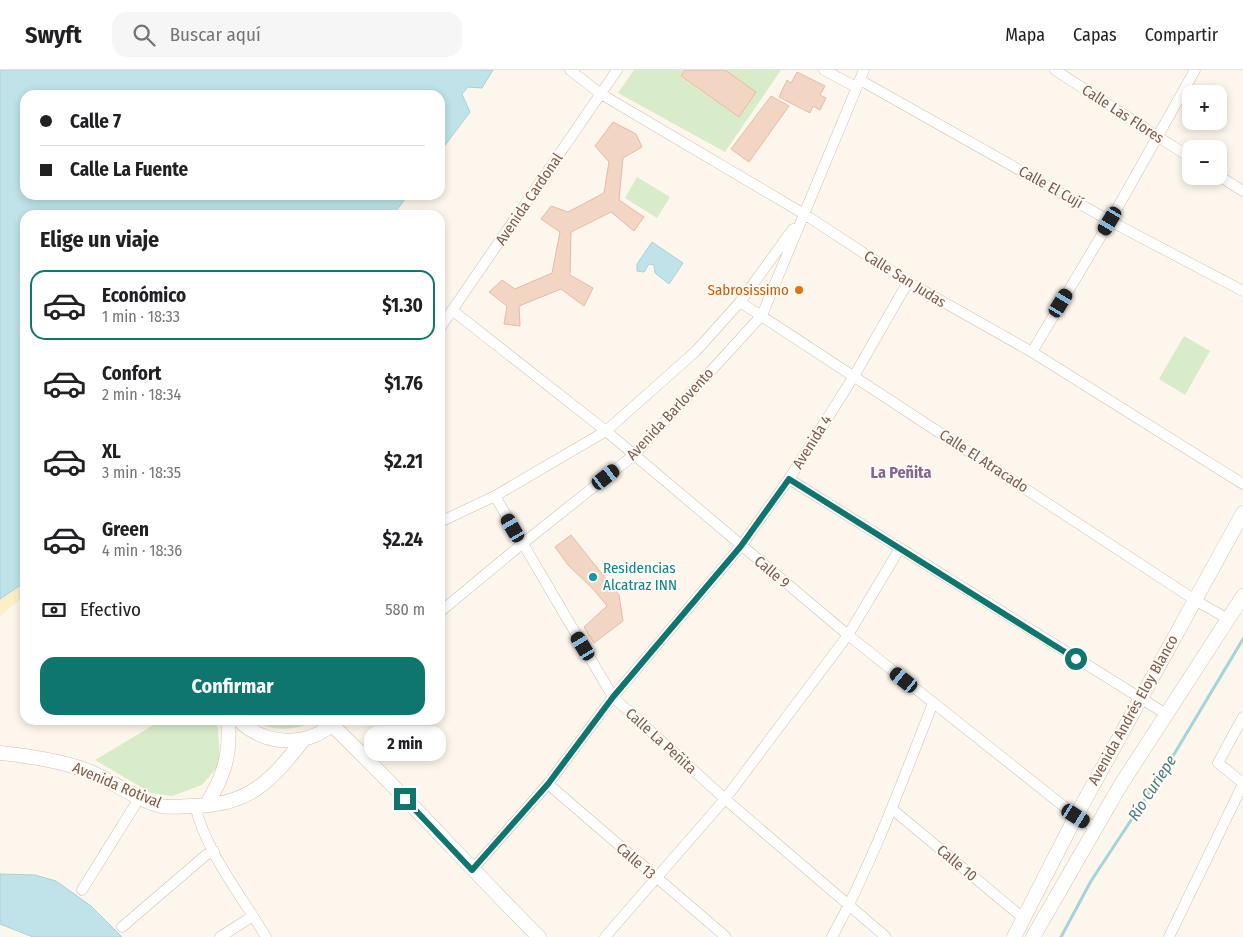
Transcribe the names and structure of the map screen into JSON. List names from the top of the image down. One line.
{"streets":{"main road":["Avenida Andrés Eloy Blanco","Avenida Rotival"],"street":["Calle Las Flores","Calle El Cují","Avenida Cardonal","Calle San Judas","Avenida Barlovento","Avenida 4","Calle El Atracado","Calle 9","Calle La Peñita","Calle 13","Calle 10"]},"crossings":[["Calle El Cují","Avenida Barlovento"],["Avenida Cardonal","Calle San Judas"],["Avenida Cardonal","Calle 9"],["Calle San Judas","Avenida Barlovento"],["Calle San Judas","Avenida 4"],["Avenida Barlovento","Calle El Atracado"],["Avenida Barlovento","Calle 9"],["Avenida Barlovento","Calle La Peñita"],["Avenida 4","Calle El Atracado"],["Avenida 4","Calle 9"],["Avenida 4","Calle La Peñita"],["Avenida 4","Calle 13"],["Calle El Atracado","Avenida Andrés Eloy Blanco"],["Calle 9","Avenida Andrés Eloy Blanco"],["Avenida Andrés Eloy Blanco","Calle 10"]],"districts":["La Peñita"],"water":["Río Curiepe"],"places":["Sabrosissimo","Residencias Alcatraz INN"],"page":{"header":"Swyft","search":"Buscar aquí","nav":["Mapa","Capas","Compartir"],"map_buttons":["+","−"],"banner":["Calle 7","Calle La Fuente"],"heading":"Elige un viaje","list":[{"name":"Económico","note":"1 min · 18:33","value":"$1.30"},{"name":"Confort","note":"2 min · 18:34","value":"$1.76"},{"name":"XL","note":"3 min · 18:35","value":"$2.21"},{"name":"Green","note":"4 min · 18:36","value":"$2.24"}],"pay":["Efectivo","580 m"],"buttons":"Confirmar","bubble":"2 min"}}
